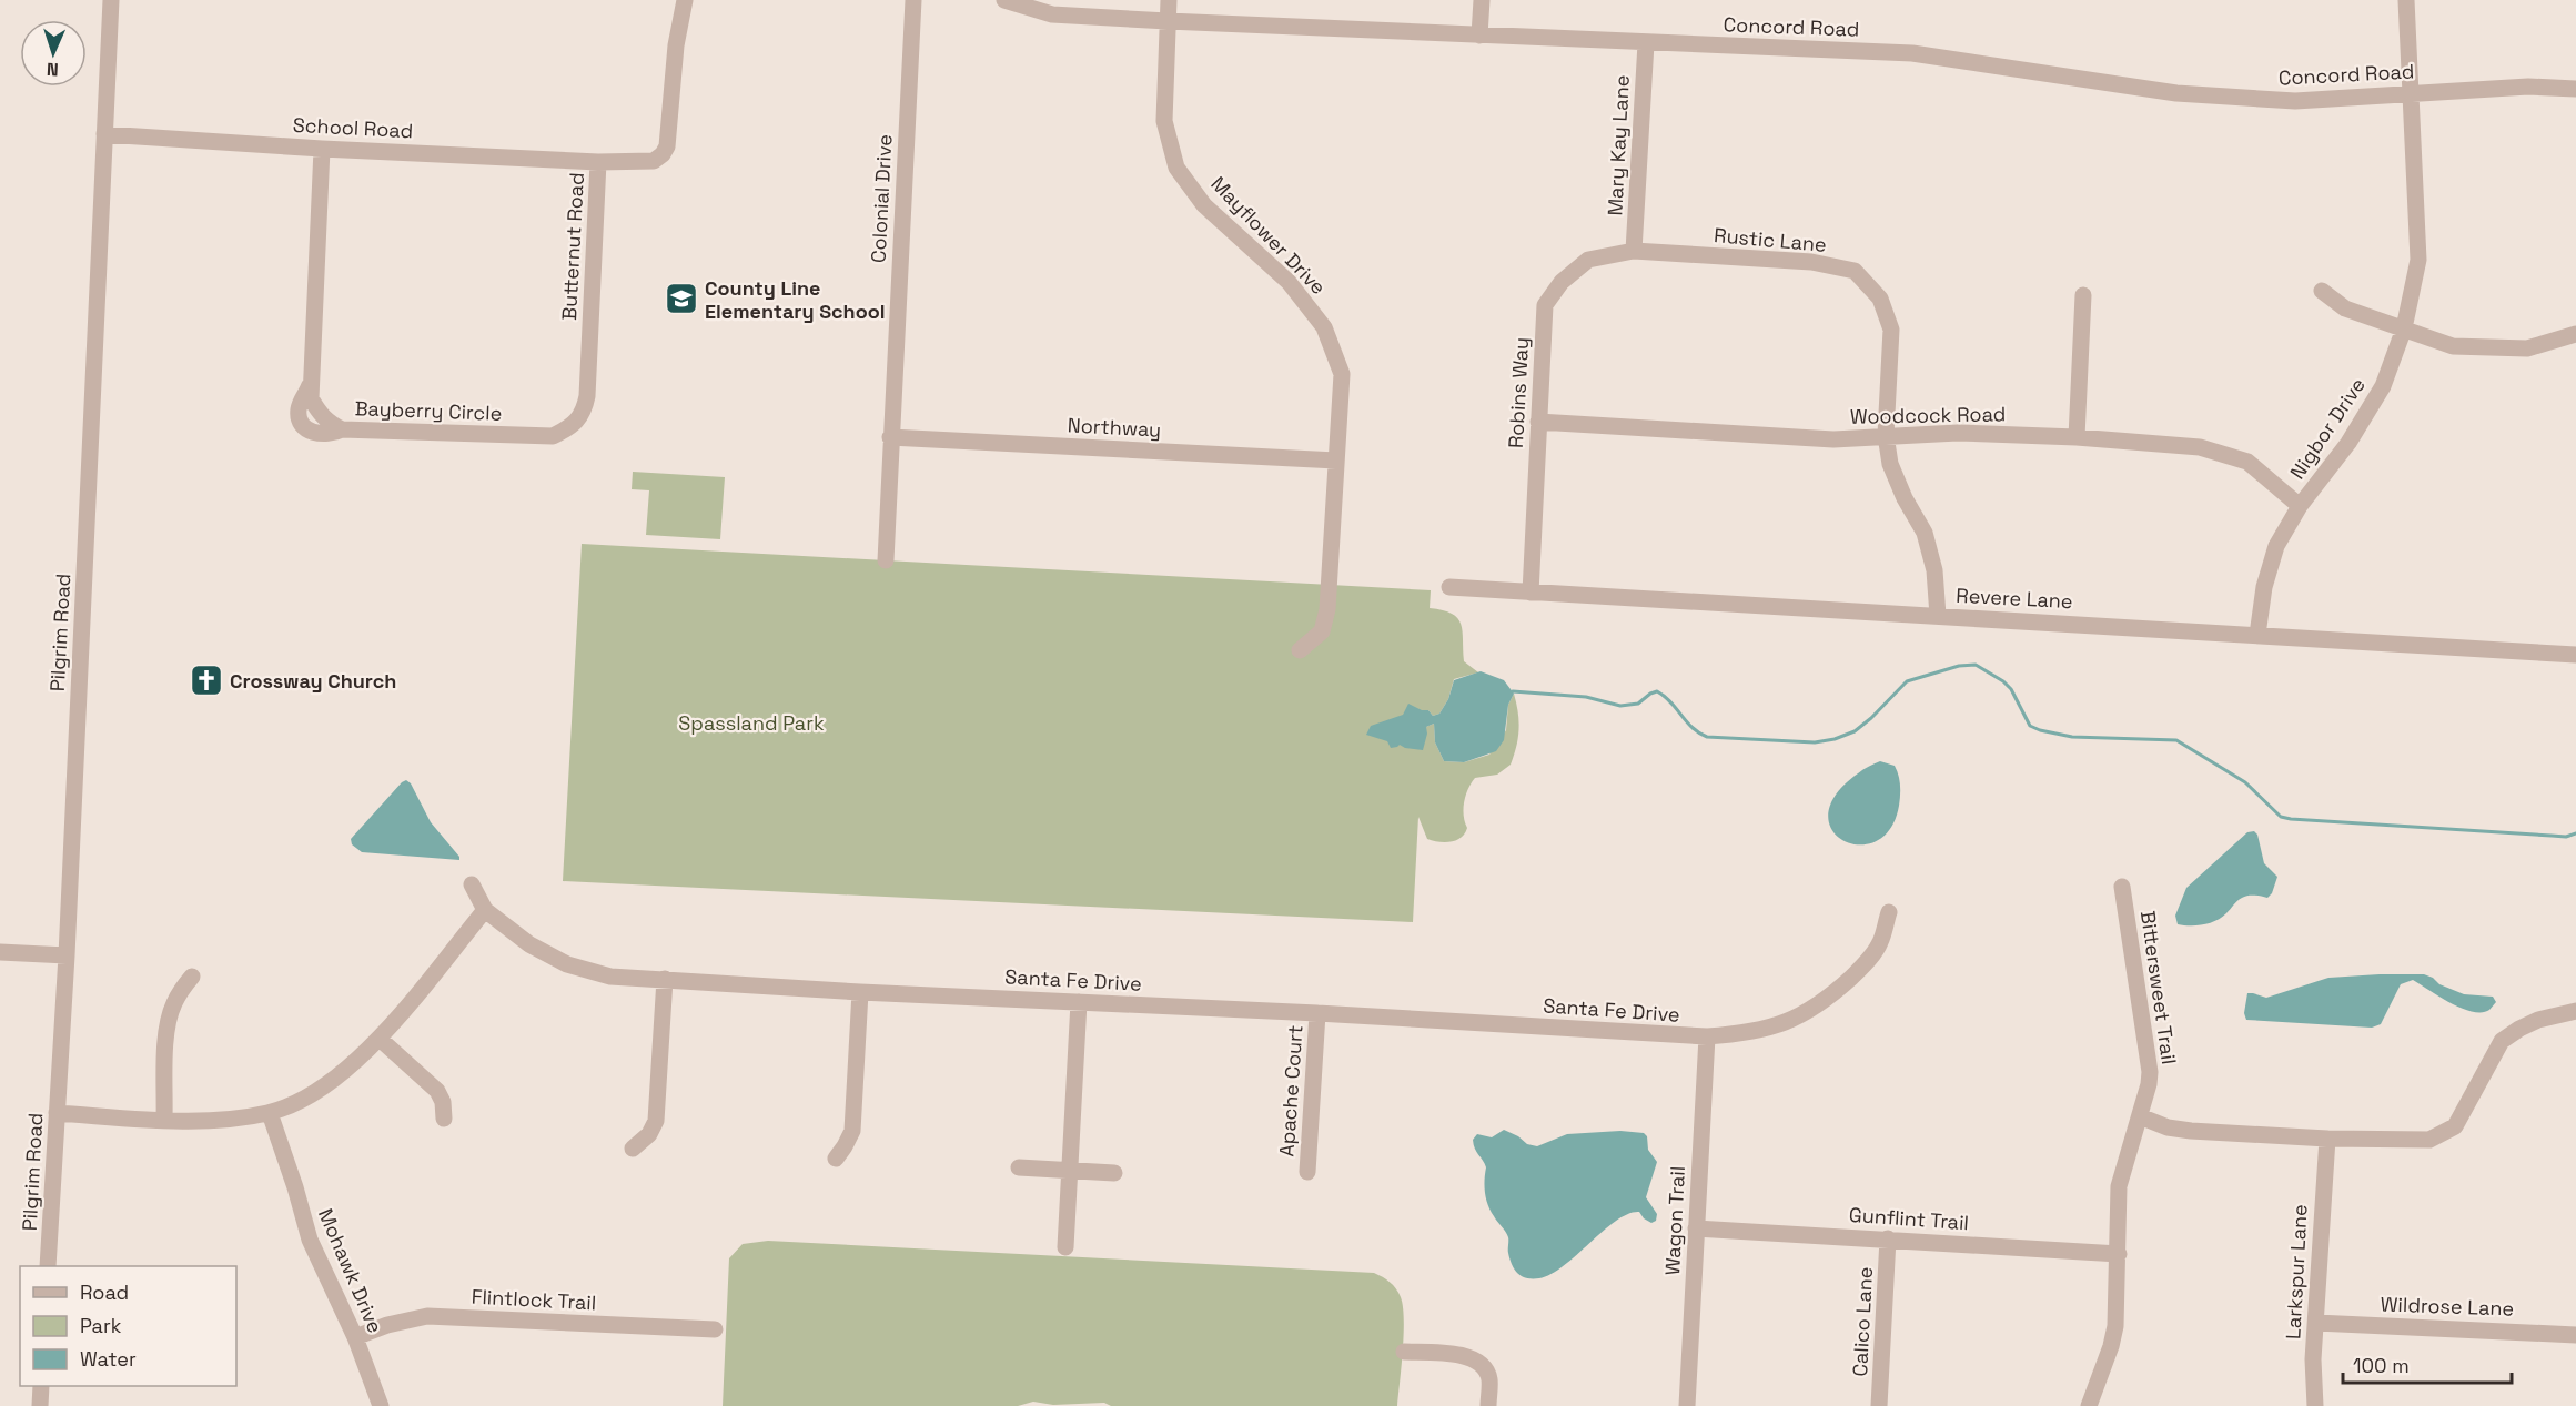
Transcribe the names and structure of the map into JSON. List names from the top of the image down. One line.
{"streets":{"street":["Concord Road","School Road","Mary Kay Lane","Colonial Drive","Mayflower Drive","Rustic Lane","Butternut Road","Robins Way","Bayberry Circle","Woodcock Road","Northway","Nigbor Drive","Revere Lane","Pilgrim Road","Santa Fe Drive","Bittersweet Trail","Apache Court","Gunflint Trail","Wagon Trail","Mohawk Drive","Larkspur Lane","Flintlock Trail","Wildrose Lane","Calico Lane"]},"crossings":[["Concord Road","Mary Kay Lane"],["Concord Road","Mayflower Drive"],["Concord Road","Nigbor Drive"],["School Road","Butternut Road"],["School Road","Bayberry Circle"],["School Road","Pilgrim Road"],["Mary Kay Lane","Rustic Lane"],["Mary Kay Lane","Robins Way"],["Colonial Drive","Northway"],["Mayflower Drive","Northway"],["Rustic Lane","Robins Way"],["Rustic Lane","Woodcock Road"],["Rustic Lane","Revere Lane"],["Butternut Road","Bayberry Circle"],["Robins Way","Woodcock Road"],["Robins Way","Revere Lane"],["Woodcock Road","Nigbor Drive"],["Nigbor Drive","Revere Lane"],["Santa Fe Drive","Apache Court"],["Santa Fe Drive","Wagon Trail"],["Bittersweet Trail","Gunflint Trail"],["Gunflint Trail","Wagon Trail"],["Gunflint Trail","Calico Lane"],["Mohawk Drive","Flintlock Trail"],["Larkspur Lane","Wildrose Lane"]],"parks":["Spassland Park"],"places":{"school or university":["County Line Elementary School"],"church":["Crossway Church"]},"legend":["Road","Park","Water"],"scale_bar":"100 m","north":"bottom"}
